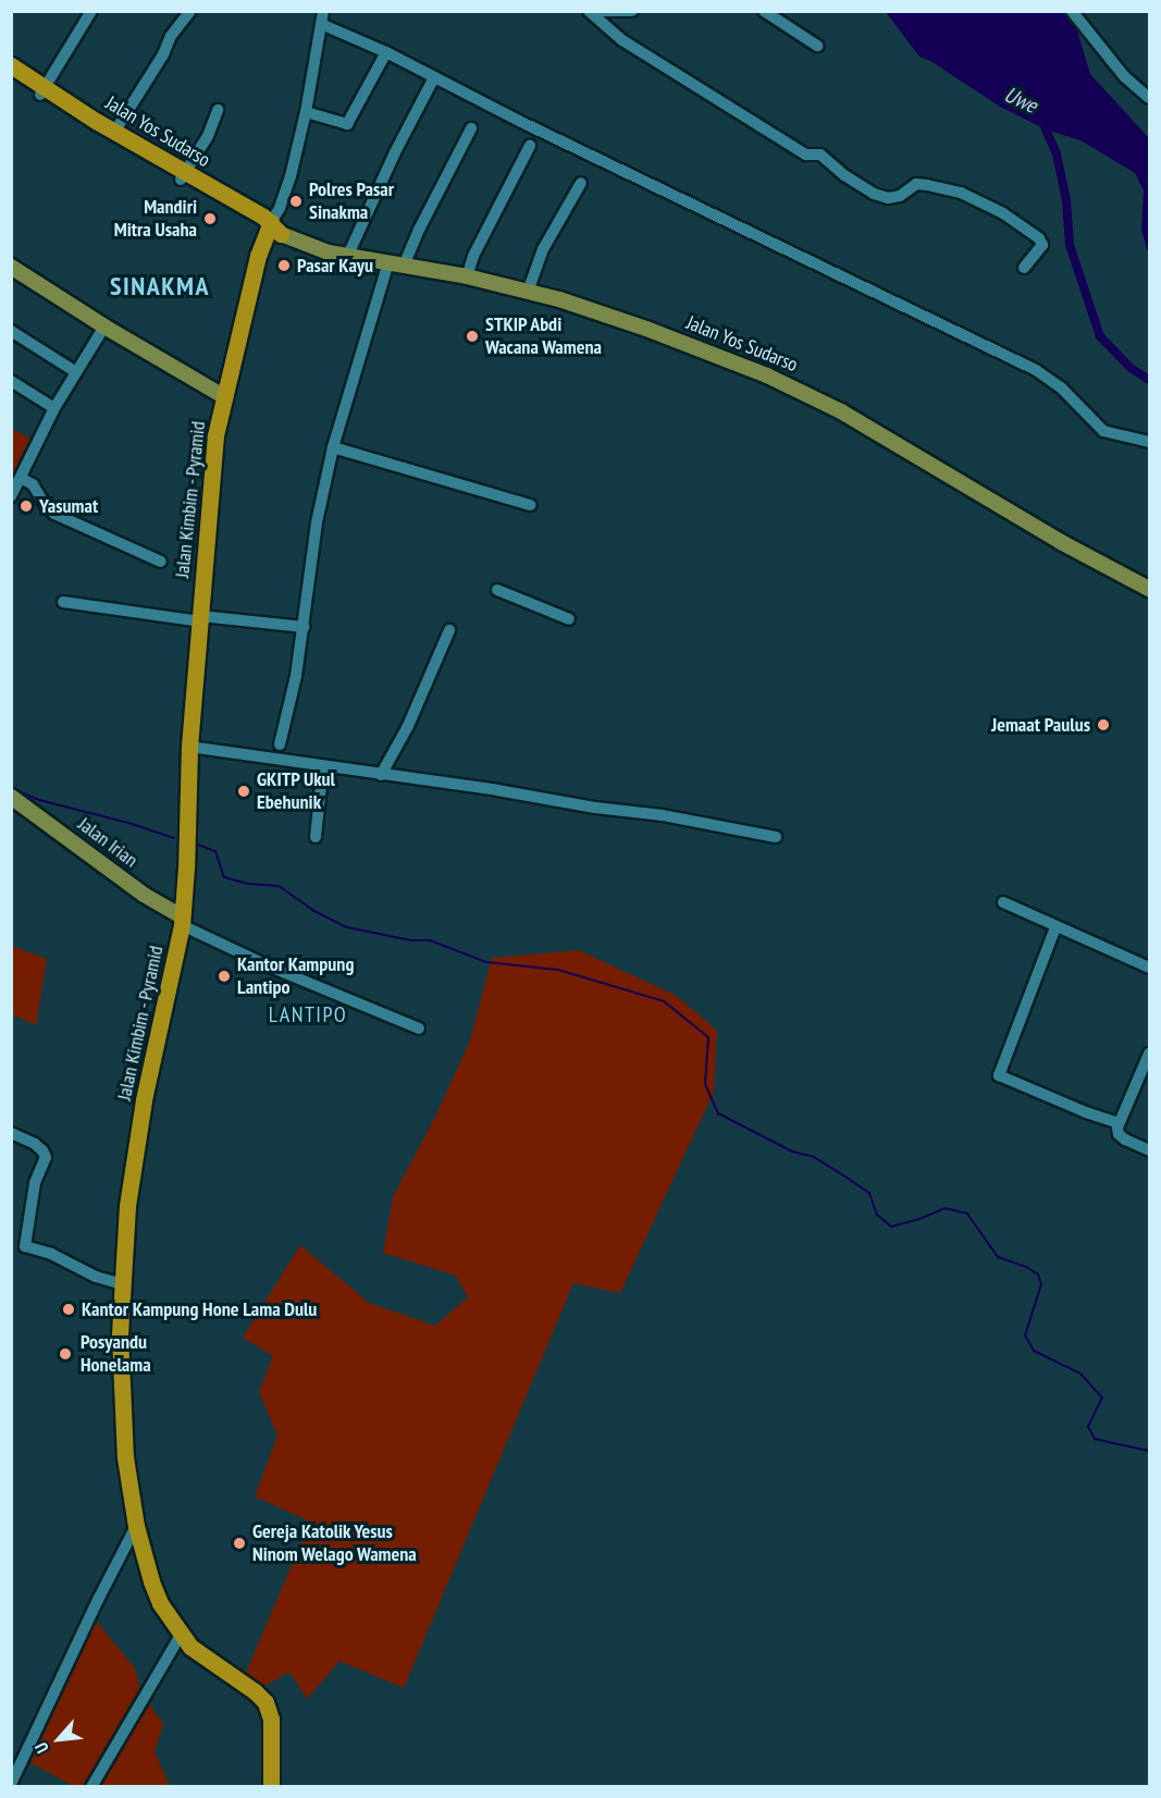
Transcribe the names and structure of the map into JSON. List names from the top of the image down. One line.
{"streets":{"highway":["Jalan Yos Sudarso","Jalan Kimbim - Pyramid"],"main road":["Jalan Irian"]},"crossings":[["Jalan Yos Sudarso","Jalan Kimbim - Pyramid"],["Jalan Kimbim - Pyramid","Jalan Irian"]],"districts":["SINAKMA","LANTIPO"],"water":["Uwe"],"places":["Polres Pasar Sinakma","Mandiri Mitra Usaha","Pasar Kayu","STKIP Abdi Wacana Wamena","Yasumat","Jemaat Paulus","GKITP Ukul Ebehunik","Kantor Kampung Lantipo","Kantor Kampung Hone Lama Dulu","Posyandu Honelama","Gereja Katolik Yesus Ninom Welago Wamena"],"north":"bottom left"}
